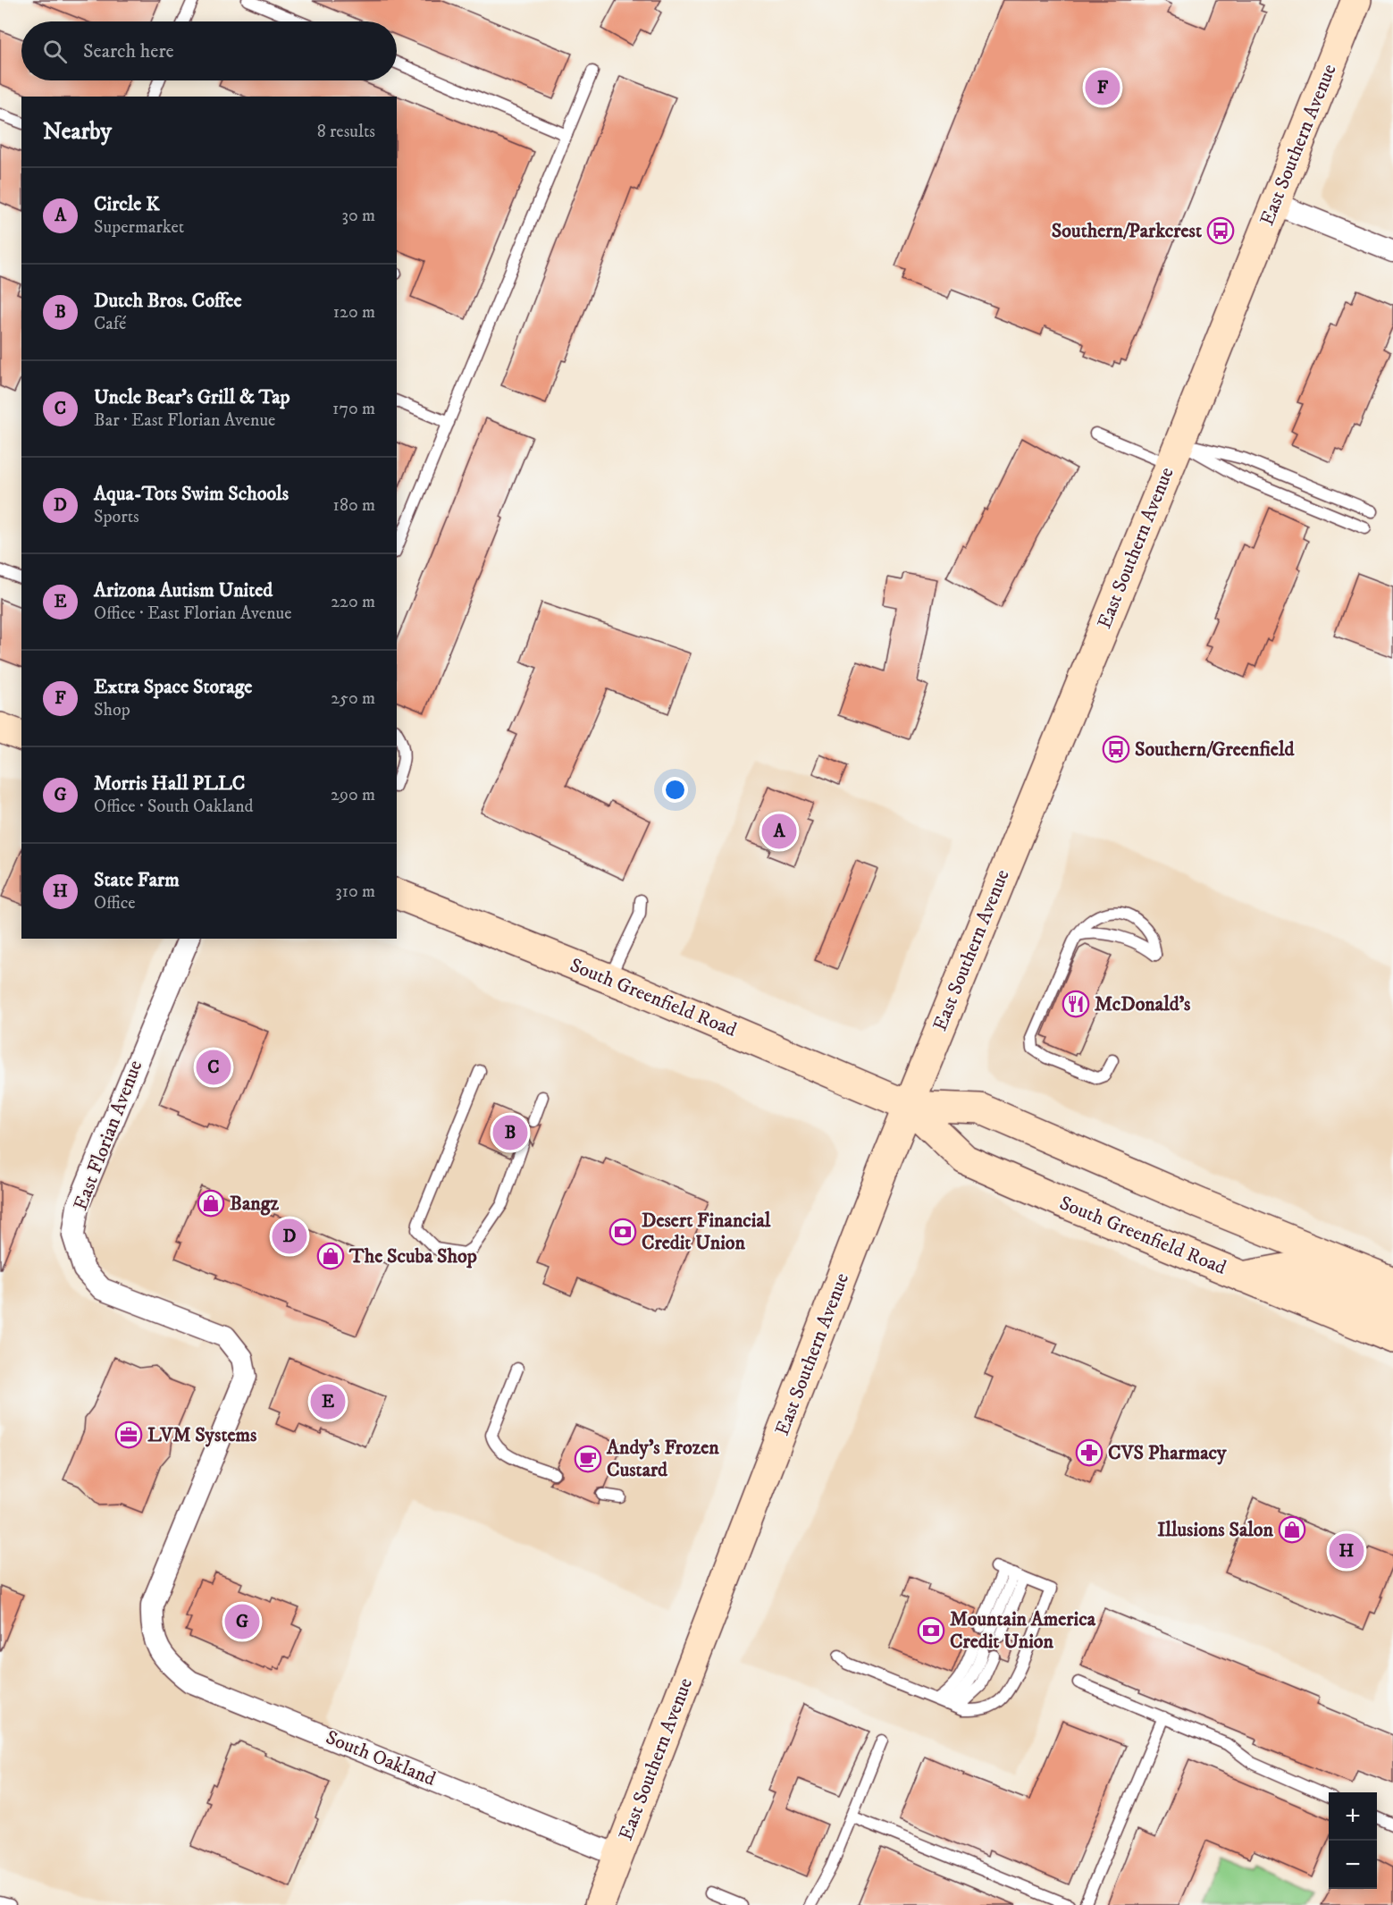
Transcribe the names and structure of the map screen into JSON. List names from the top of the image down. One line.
{"streets":{"main road":["East Southern Avenue","South Greenfield Road"],"street":["East Florian Avenue","South Oakland"]},"crossings":[["East Southern Avenue","South Greenfield Road"],["East Southern Avenue","South Oakland"],["East Florian Avenue","South Oakland"]],"places":{"bus stop":["Southern/Parkcrest","Southern/Greenfield"],"restaurant":["McDonald's"],"shop":["Bangz","The Scuba Shop","Illusions Salon"],"bank":["Desert Financial Credit Union","Mountain America Credit Union"],"office":["LVM Systems"],"pharmacy":["CVS Pharmacy"],"cafe":["Andy's Frozen Custard"]},"page":{"search":"Search here","pins":["F","A","C","B","D","E","H","G"],"heading":["Nearby","8 results"],"list":[{"mark":"A","name":"Circle K","note":"Supermarket","value":"30 m"},{"mark":"B","name":"Dutch Bros. Coffee","note":"Café","value":"120 m"},{"mark":"C","name":"Uncle Bear's Grill & Tap","note":"Bar · East Florian Avenue","value":"170 m"},{"mark":"D","name":"Aqua-Tots Swim Schools","note":"Sports","value":"180 m"},{"mark":"E","name":"Arizona Autism United","note":"Office · East Florian Avenue","value":"220 m"},{"mark":"F","name":"Extra Space Storage","note":"Shop","value":"250 m"},{"mark":"G","name":"Morris Hall PLLC","note":"Office · South Oakland","value":"290 m"},{"mark":"H","name":"State Farm","note":"Office","value":"310 m"}],"map_buttons":["+","−"]}}
